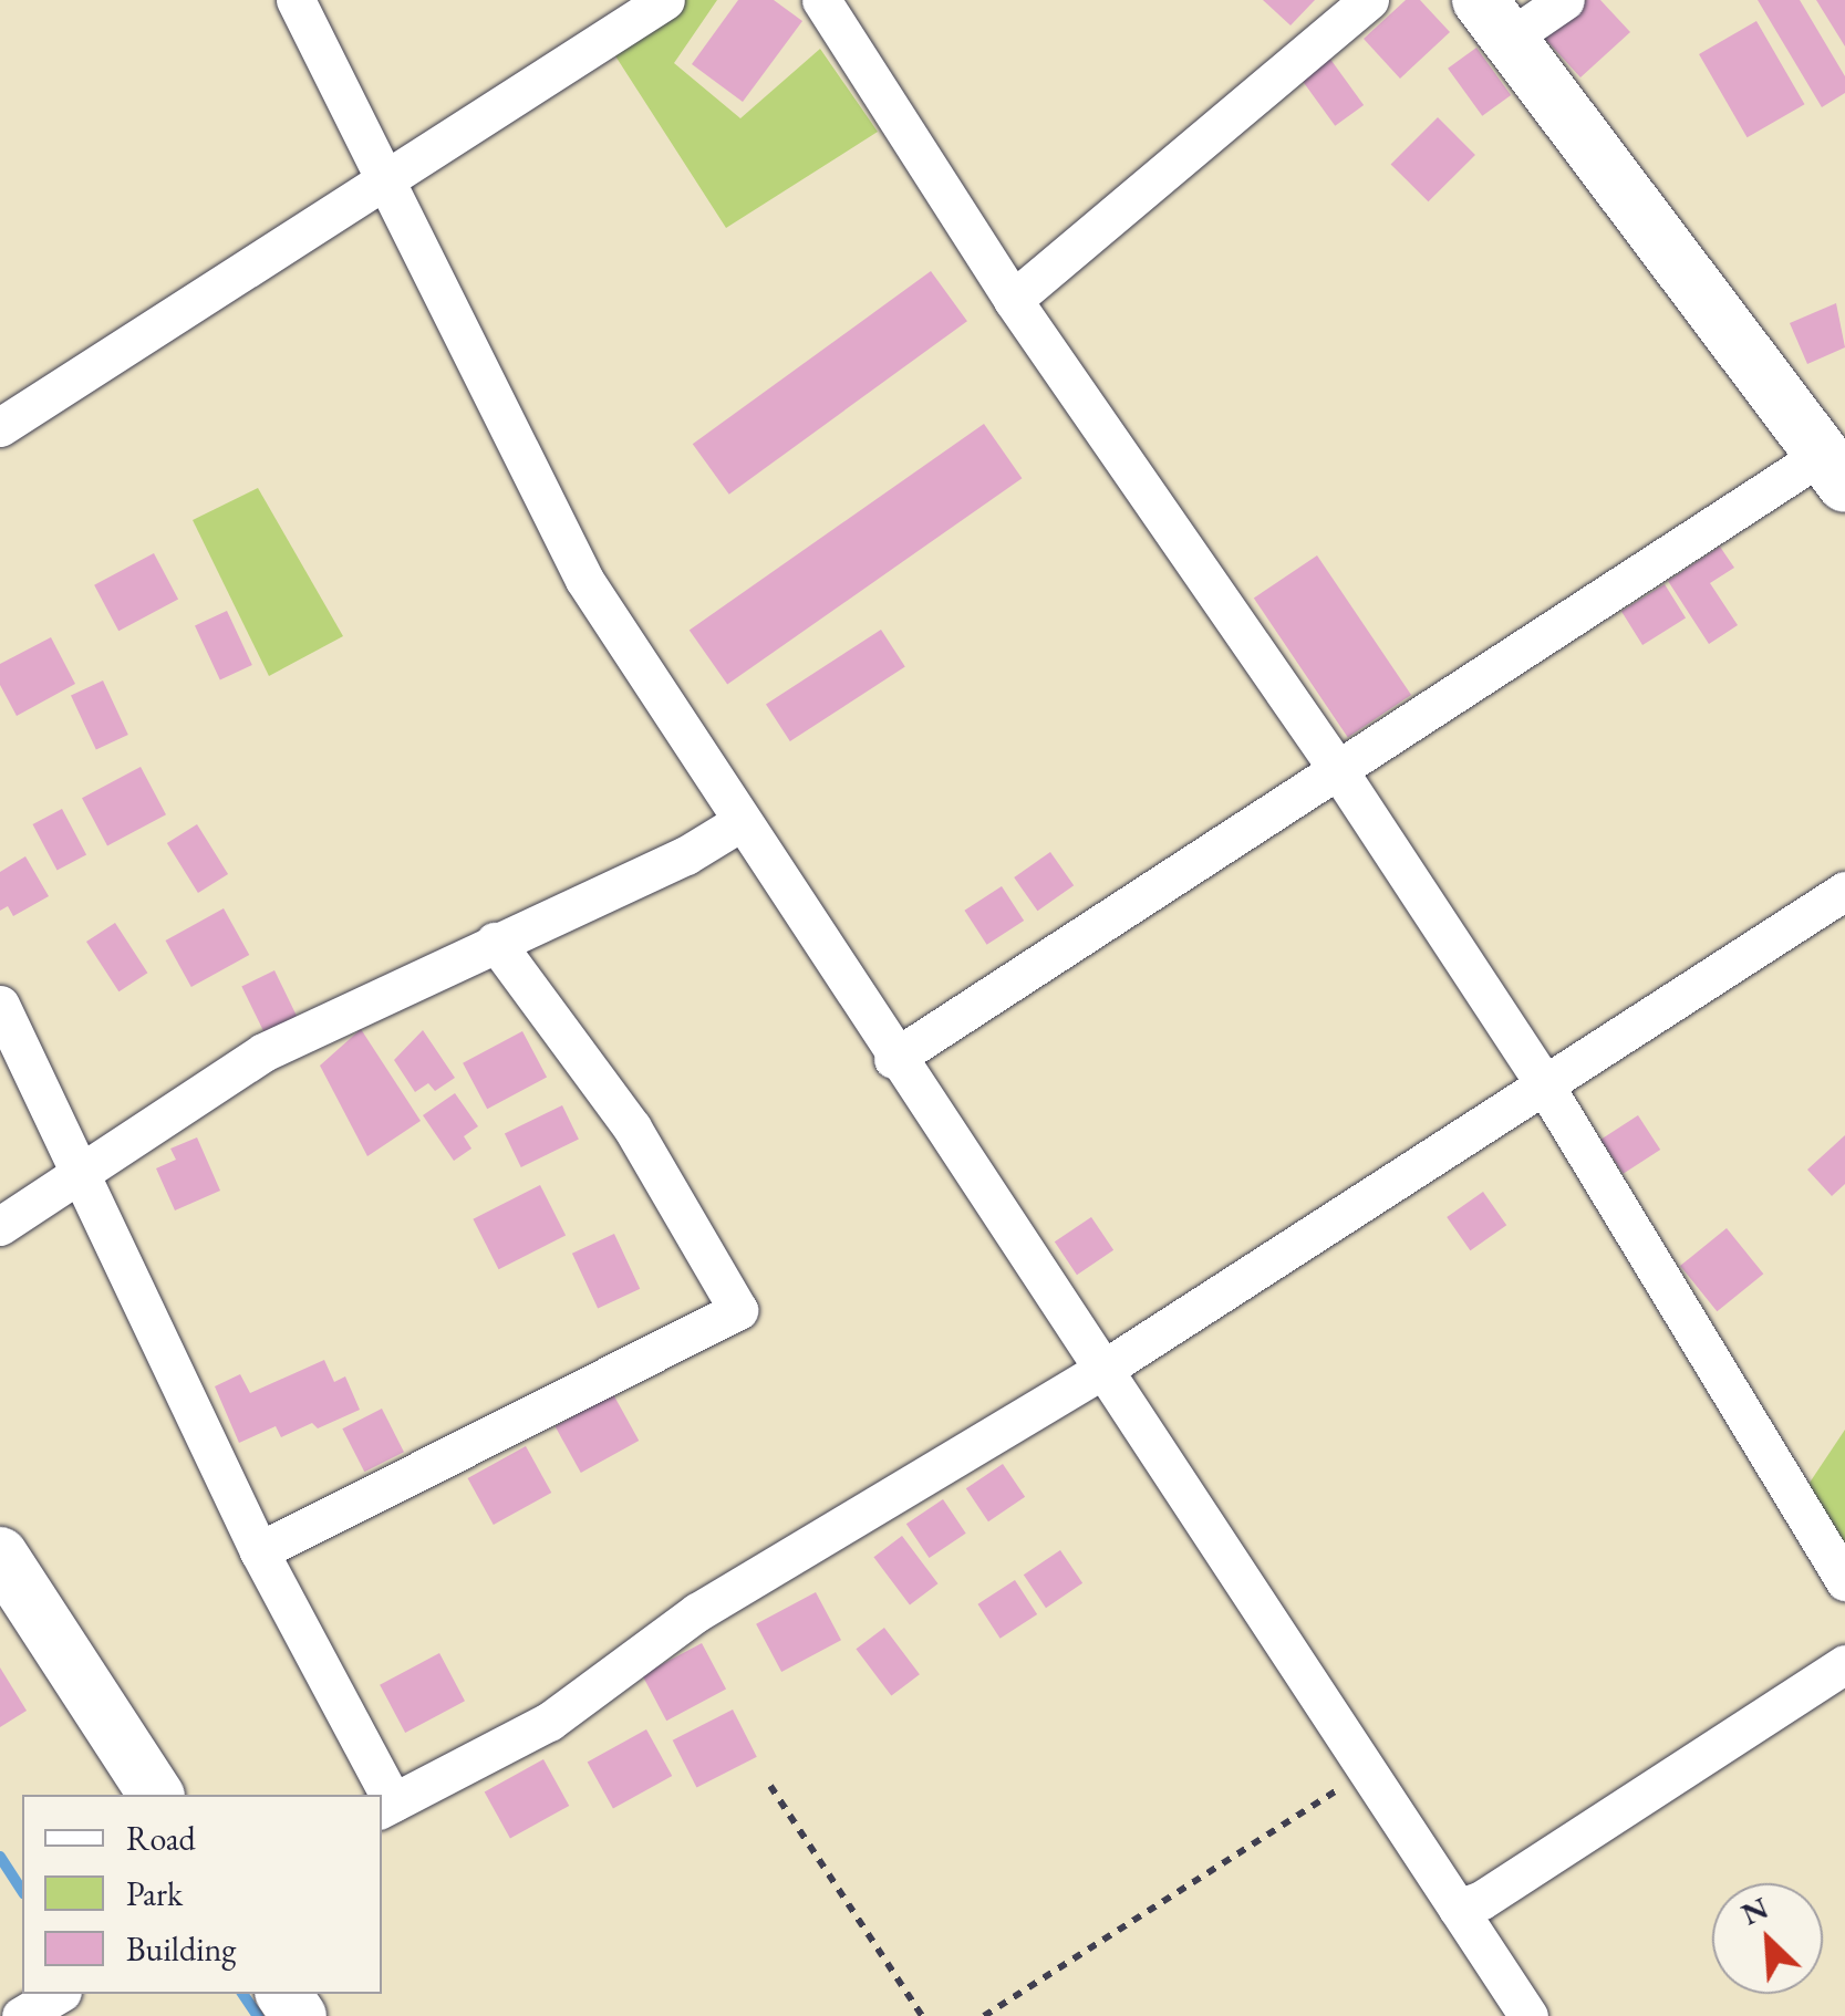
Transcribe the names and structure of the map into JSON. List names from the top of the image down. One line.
{"legend":["Road","Park","Building"],"north":"top left"}
